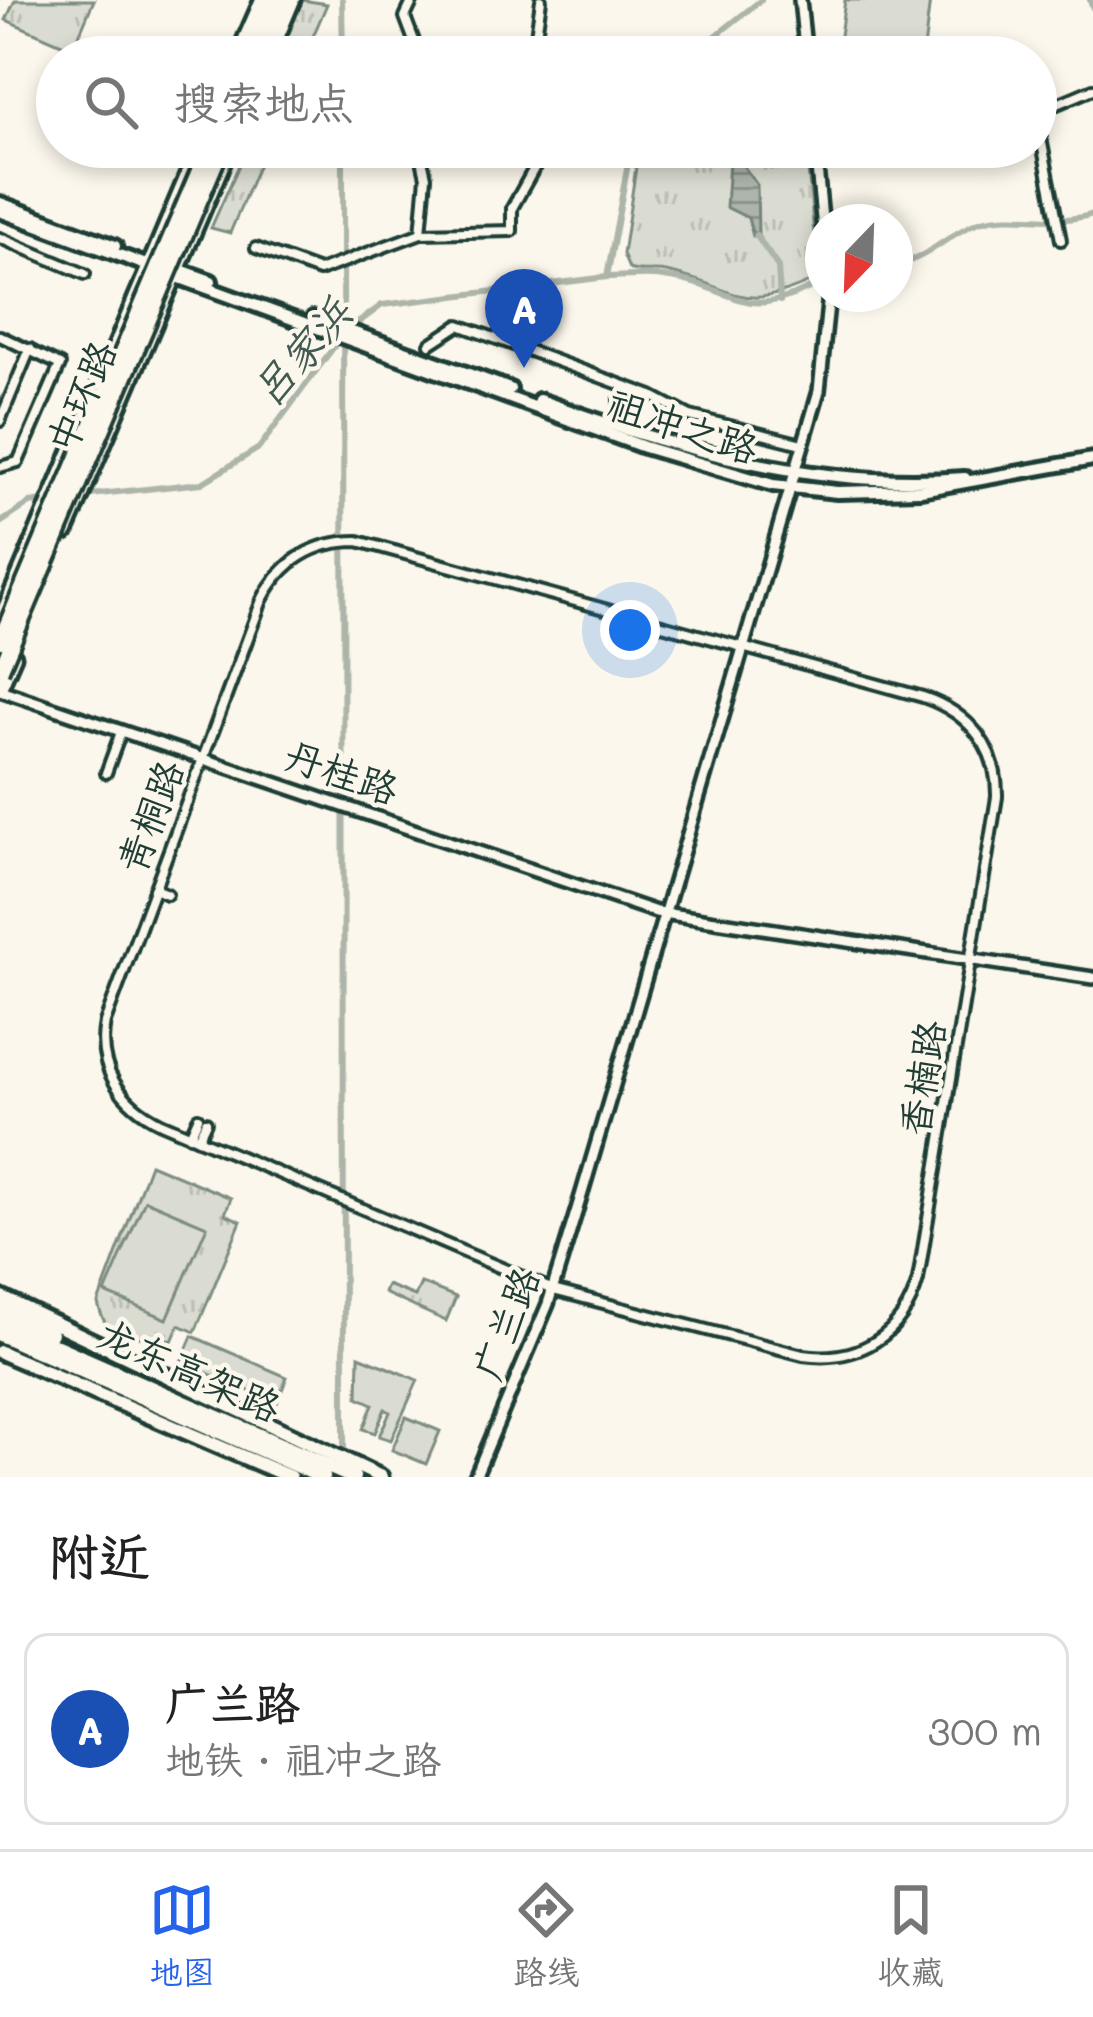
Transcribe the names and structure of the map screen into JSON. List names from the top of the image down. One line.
{"streets":{"highway":["中环路","龙东高架路"],"main road":["祖冲之路"],"street":["丹桂路","青桐路","香楠路","广兰路"]},"crossings":[["祖冲之路","广兰路"],["丹桂路","青桐路"],["丹桂路","香楠路"],["丹桂路","广兰路"],["青桐路","香楠路"],["青桐路","广兰路"],["香楠路","广兰路"]],"water":["吕家浜"],"north":"bottom left","page":{"search":"搜索地点","pins":"A","heading":"附近","list":[{"mark":"A","name":"广兰路","note":"地铁 · 祖冲之路","value":"300 m"}],"nav":["地图","路线","收藏"]}}
